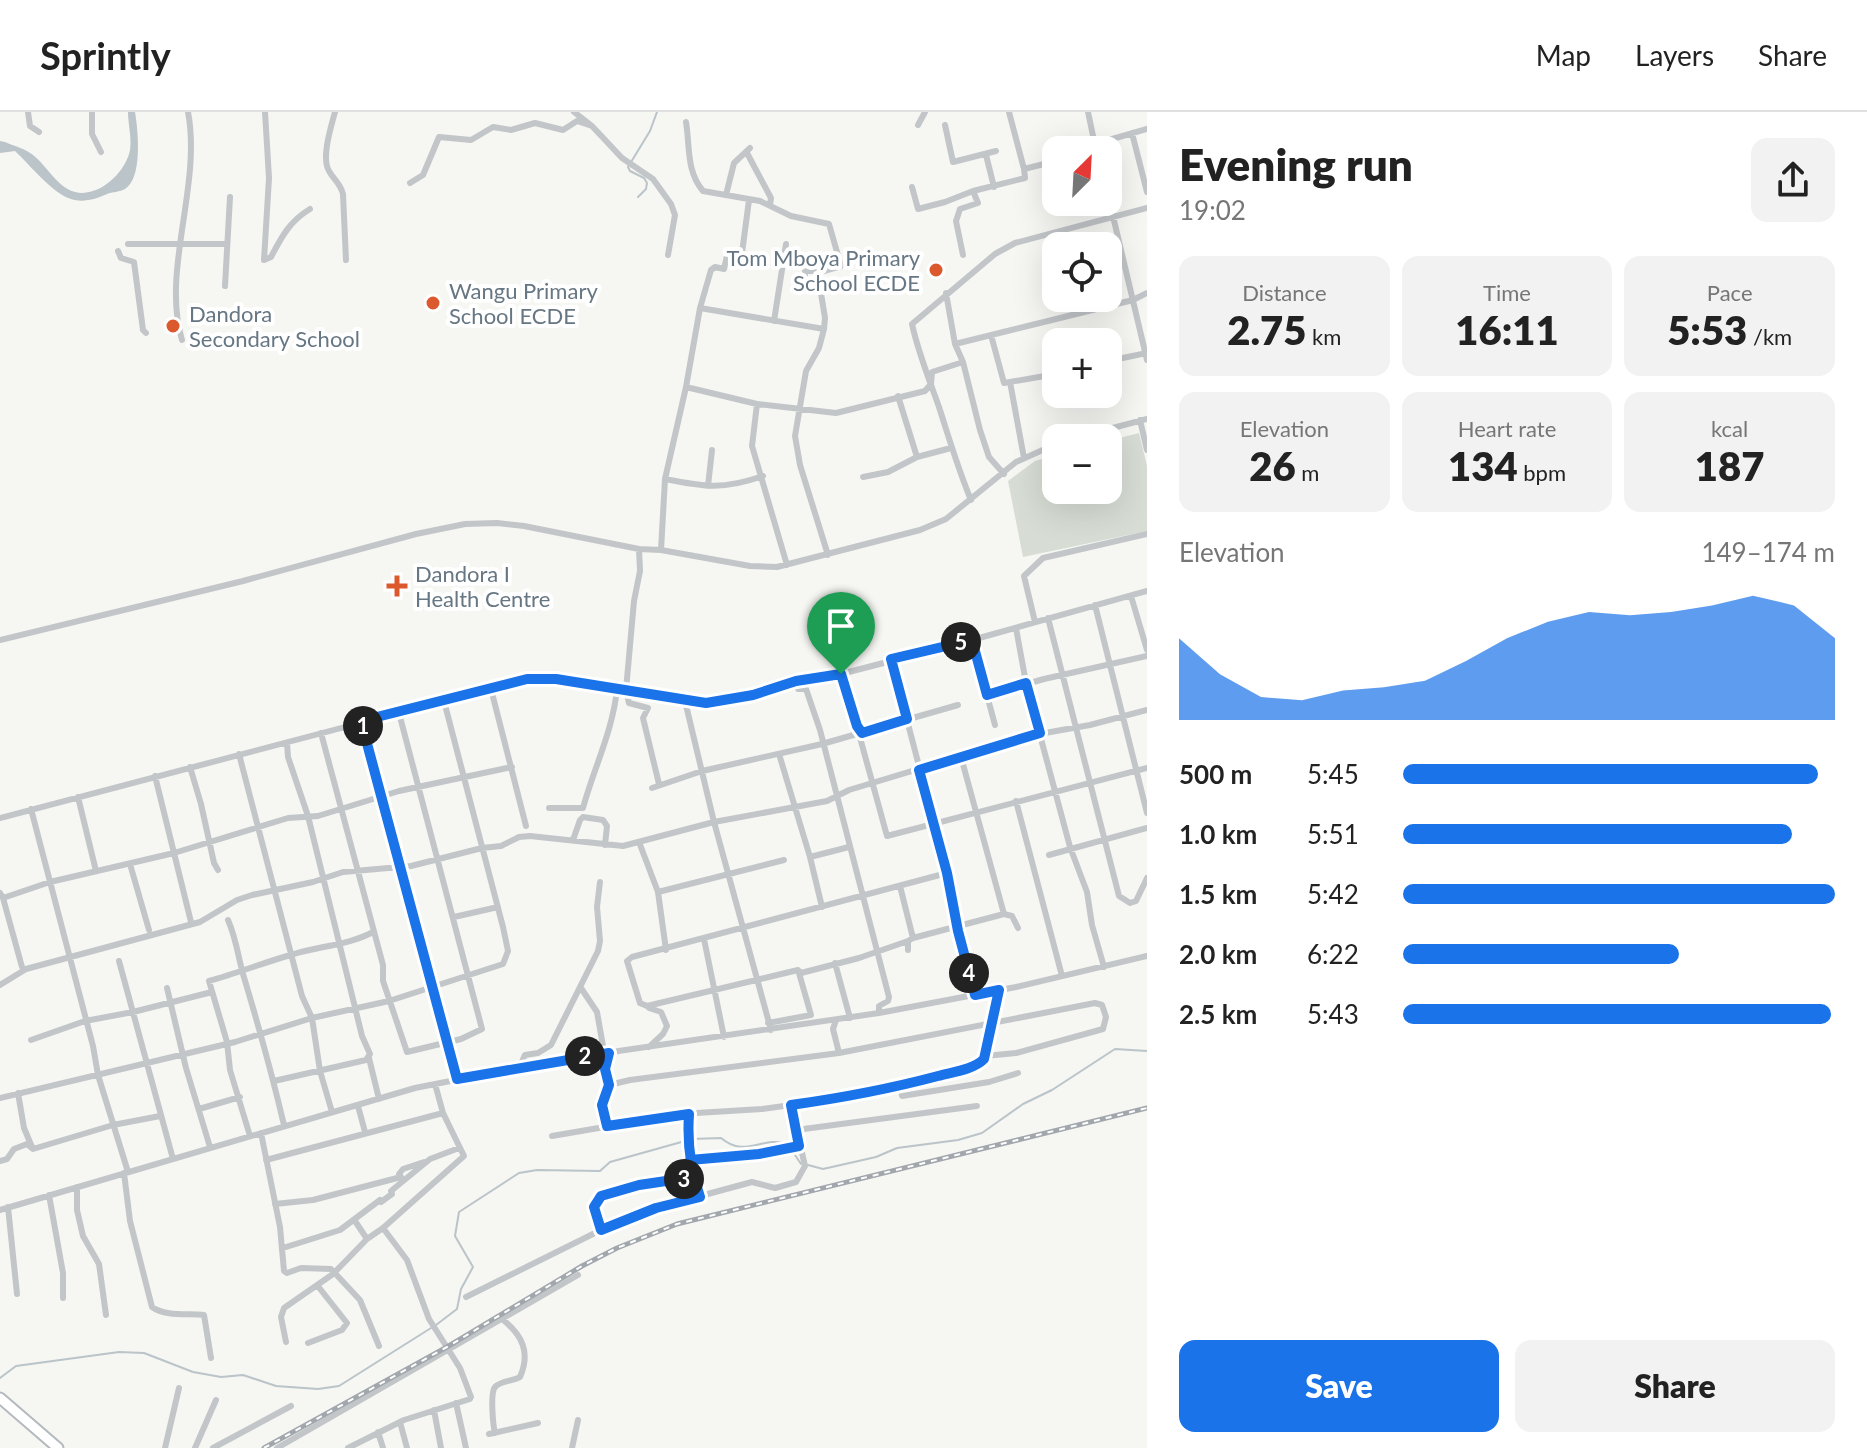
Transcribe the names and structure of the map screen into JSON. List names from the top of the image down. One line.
{"places":{"other":["Tom Mboya Primary School ECDE","Wangu Primary School ECDE","Dandora Secondary School"],"health":["Dandora I Health Centre"]},"north":"top right","page":{"header":"Sprintly","nav":["Map","Layers","Share"],"heading":["Evening run","19:02"],"map_buttons":["+","−"],"stats":[["Distance","2.75 km"],["Time","16:11"],["Pace","5:53 /km"],["Elevation","26 m"],["Heart rate","134 bpm"],["kcal","187"]],"chart":["Elevation","149–174 m"],"pins":["5","1","4","2","3"],"list":[{"name":"500 m","note":"5:45"},{"name":"1.0 km","note":"5:51"},{"name":"1.5 km","note":"5:42"},{"name":"2.0 km","note":"6:22"},{"name":"2.5 km","note":"5:43"}],"buttons":["Save","Share"]}}
